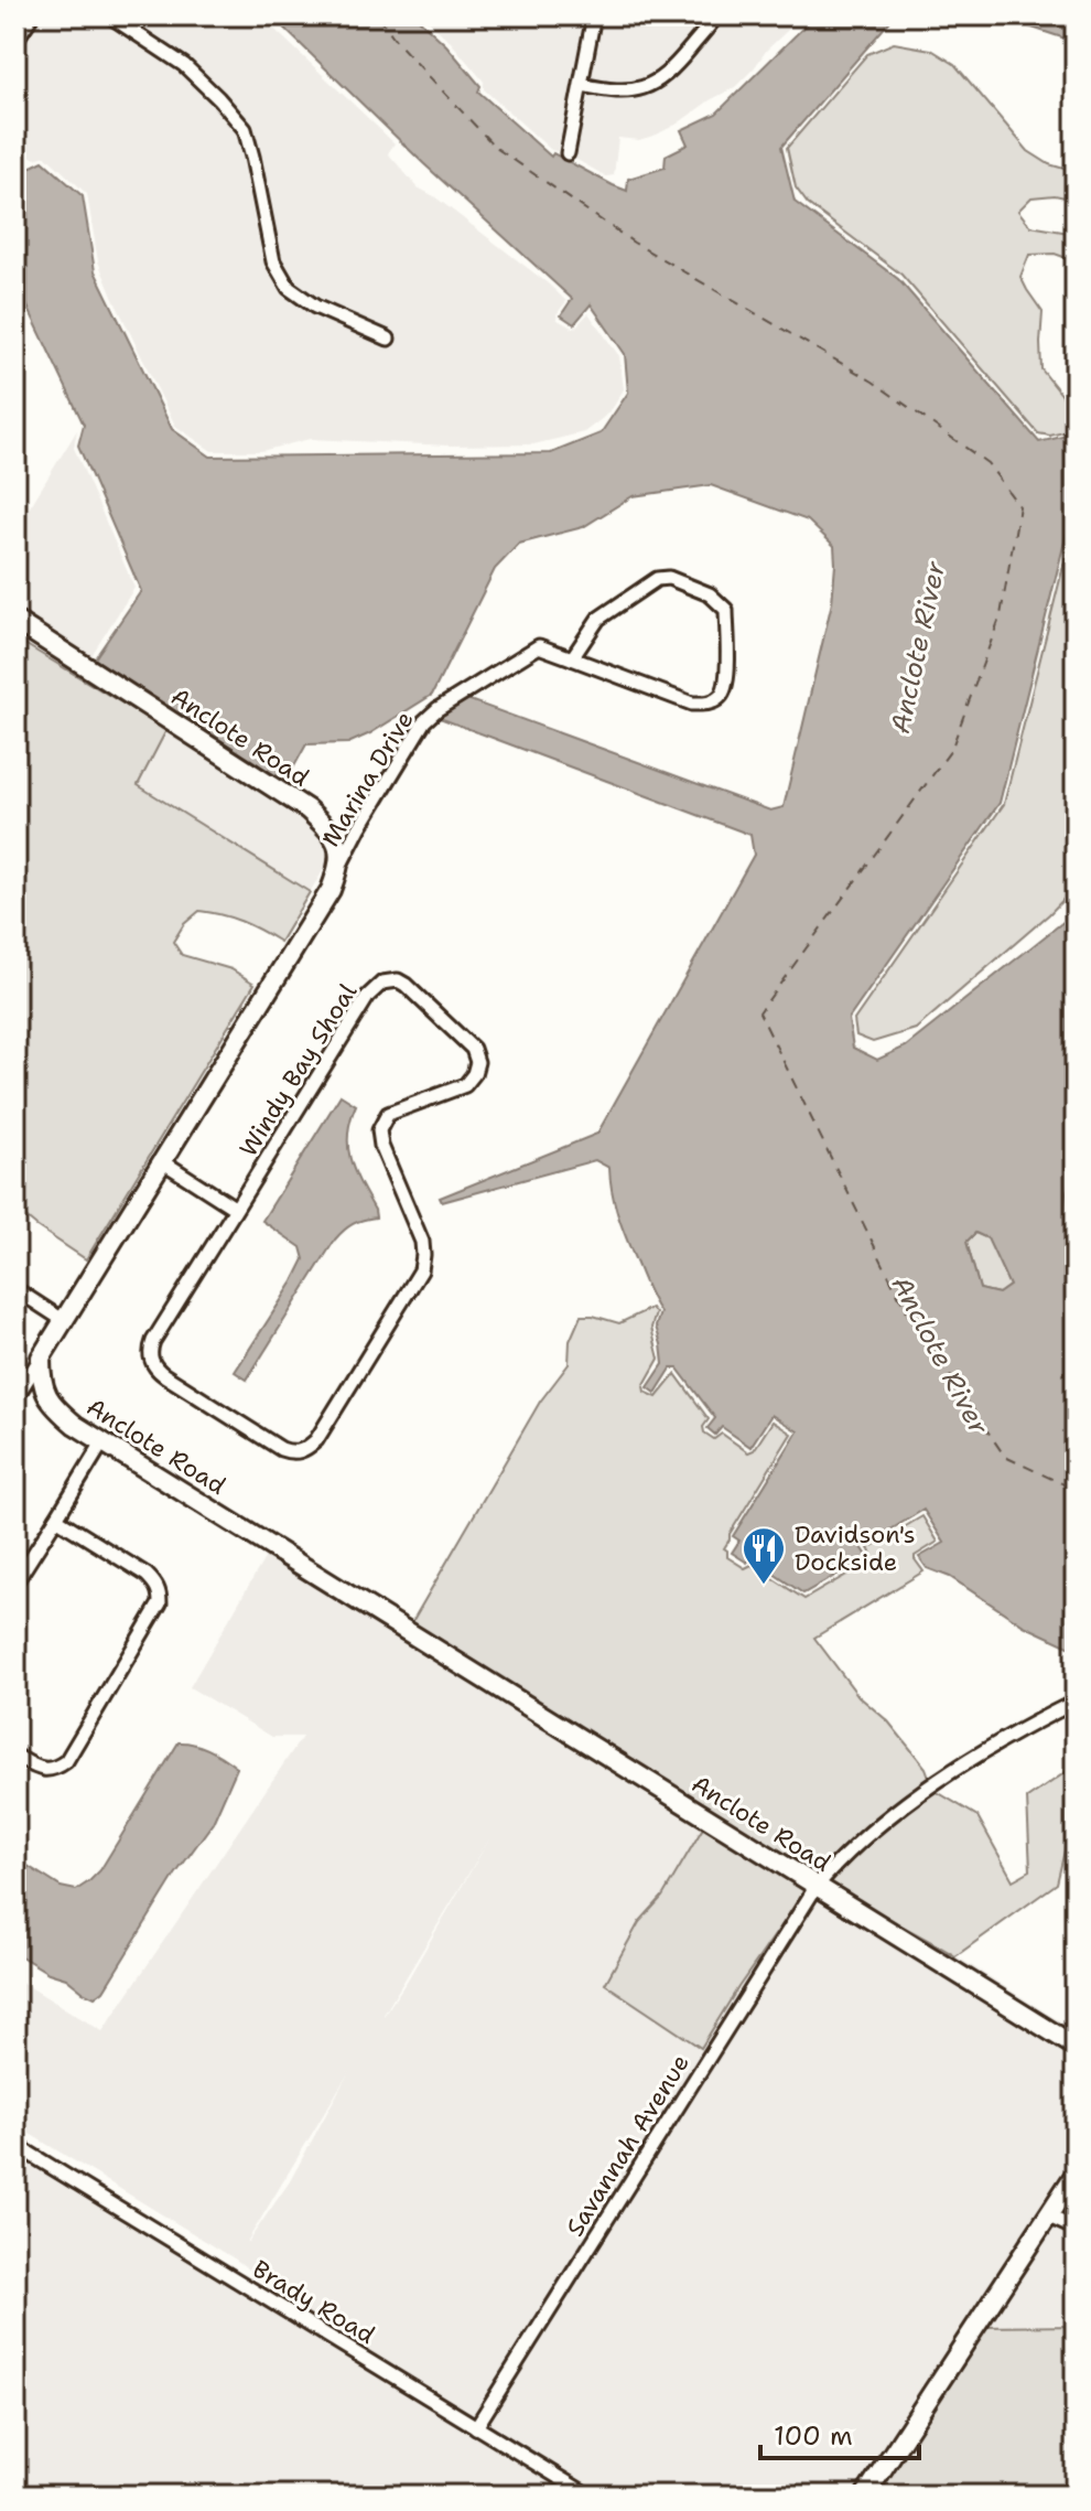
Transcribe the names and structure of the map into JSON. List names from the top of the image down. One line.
{"streets":{"street":["Anclote Road","Marina Drive","Windy Bay Shoal","Savannah Avenue","Brady Road"]},"crossings":[["Anclote Road","Marina Drive"],["Anclote Road","Savannah Avenue"],["Savannah Avenue","Brady Road"]],"water":["Anclote River"],"places":{"restaurant":["Davidson's Dockside"]},"scale_bar":"100 m"}
